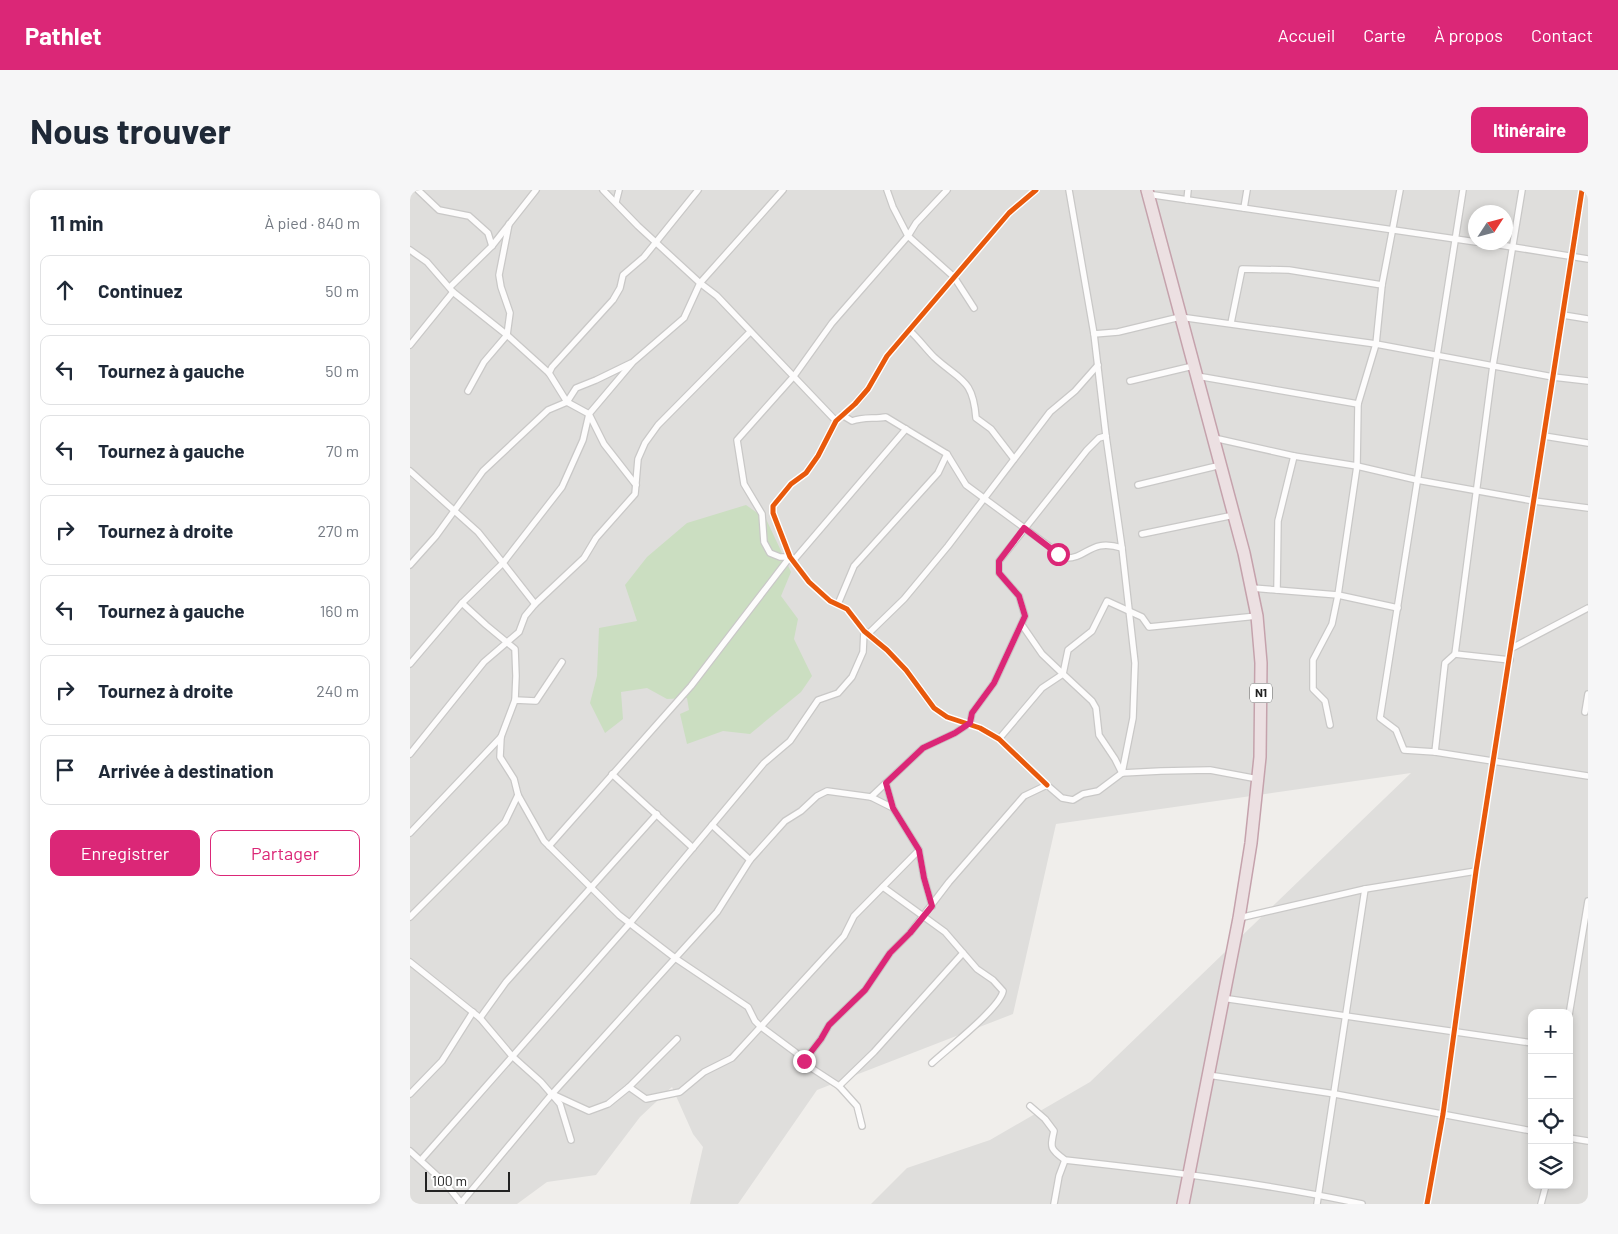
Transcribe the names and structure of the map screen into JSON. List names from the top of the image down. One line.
{"streets":{"highway":["N1"]},"scale_bar":"100 m","north":"top right","page":{"header":"Pathlet","nav":["Accueil","Carte","À propos","Contact"],"buttons":["Itinéraire",["Enregistrer","Partager"]],"title":"Nous trouver","heading":["11 min","À pied · 840 m"],"list":[["Continuez","50 m"],["Tournez à gauche","50 m"],["Tournez à gauche","70 m"],["Tournez à droite","270 m"],["Tournez à gauche","160 m"],["Tournez à droite","240 m"],"Arrivée à destination"],"map_buttons":["+","−"],"scale":"100 m"}}
